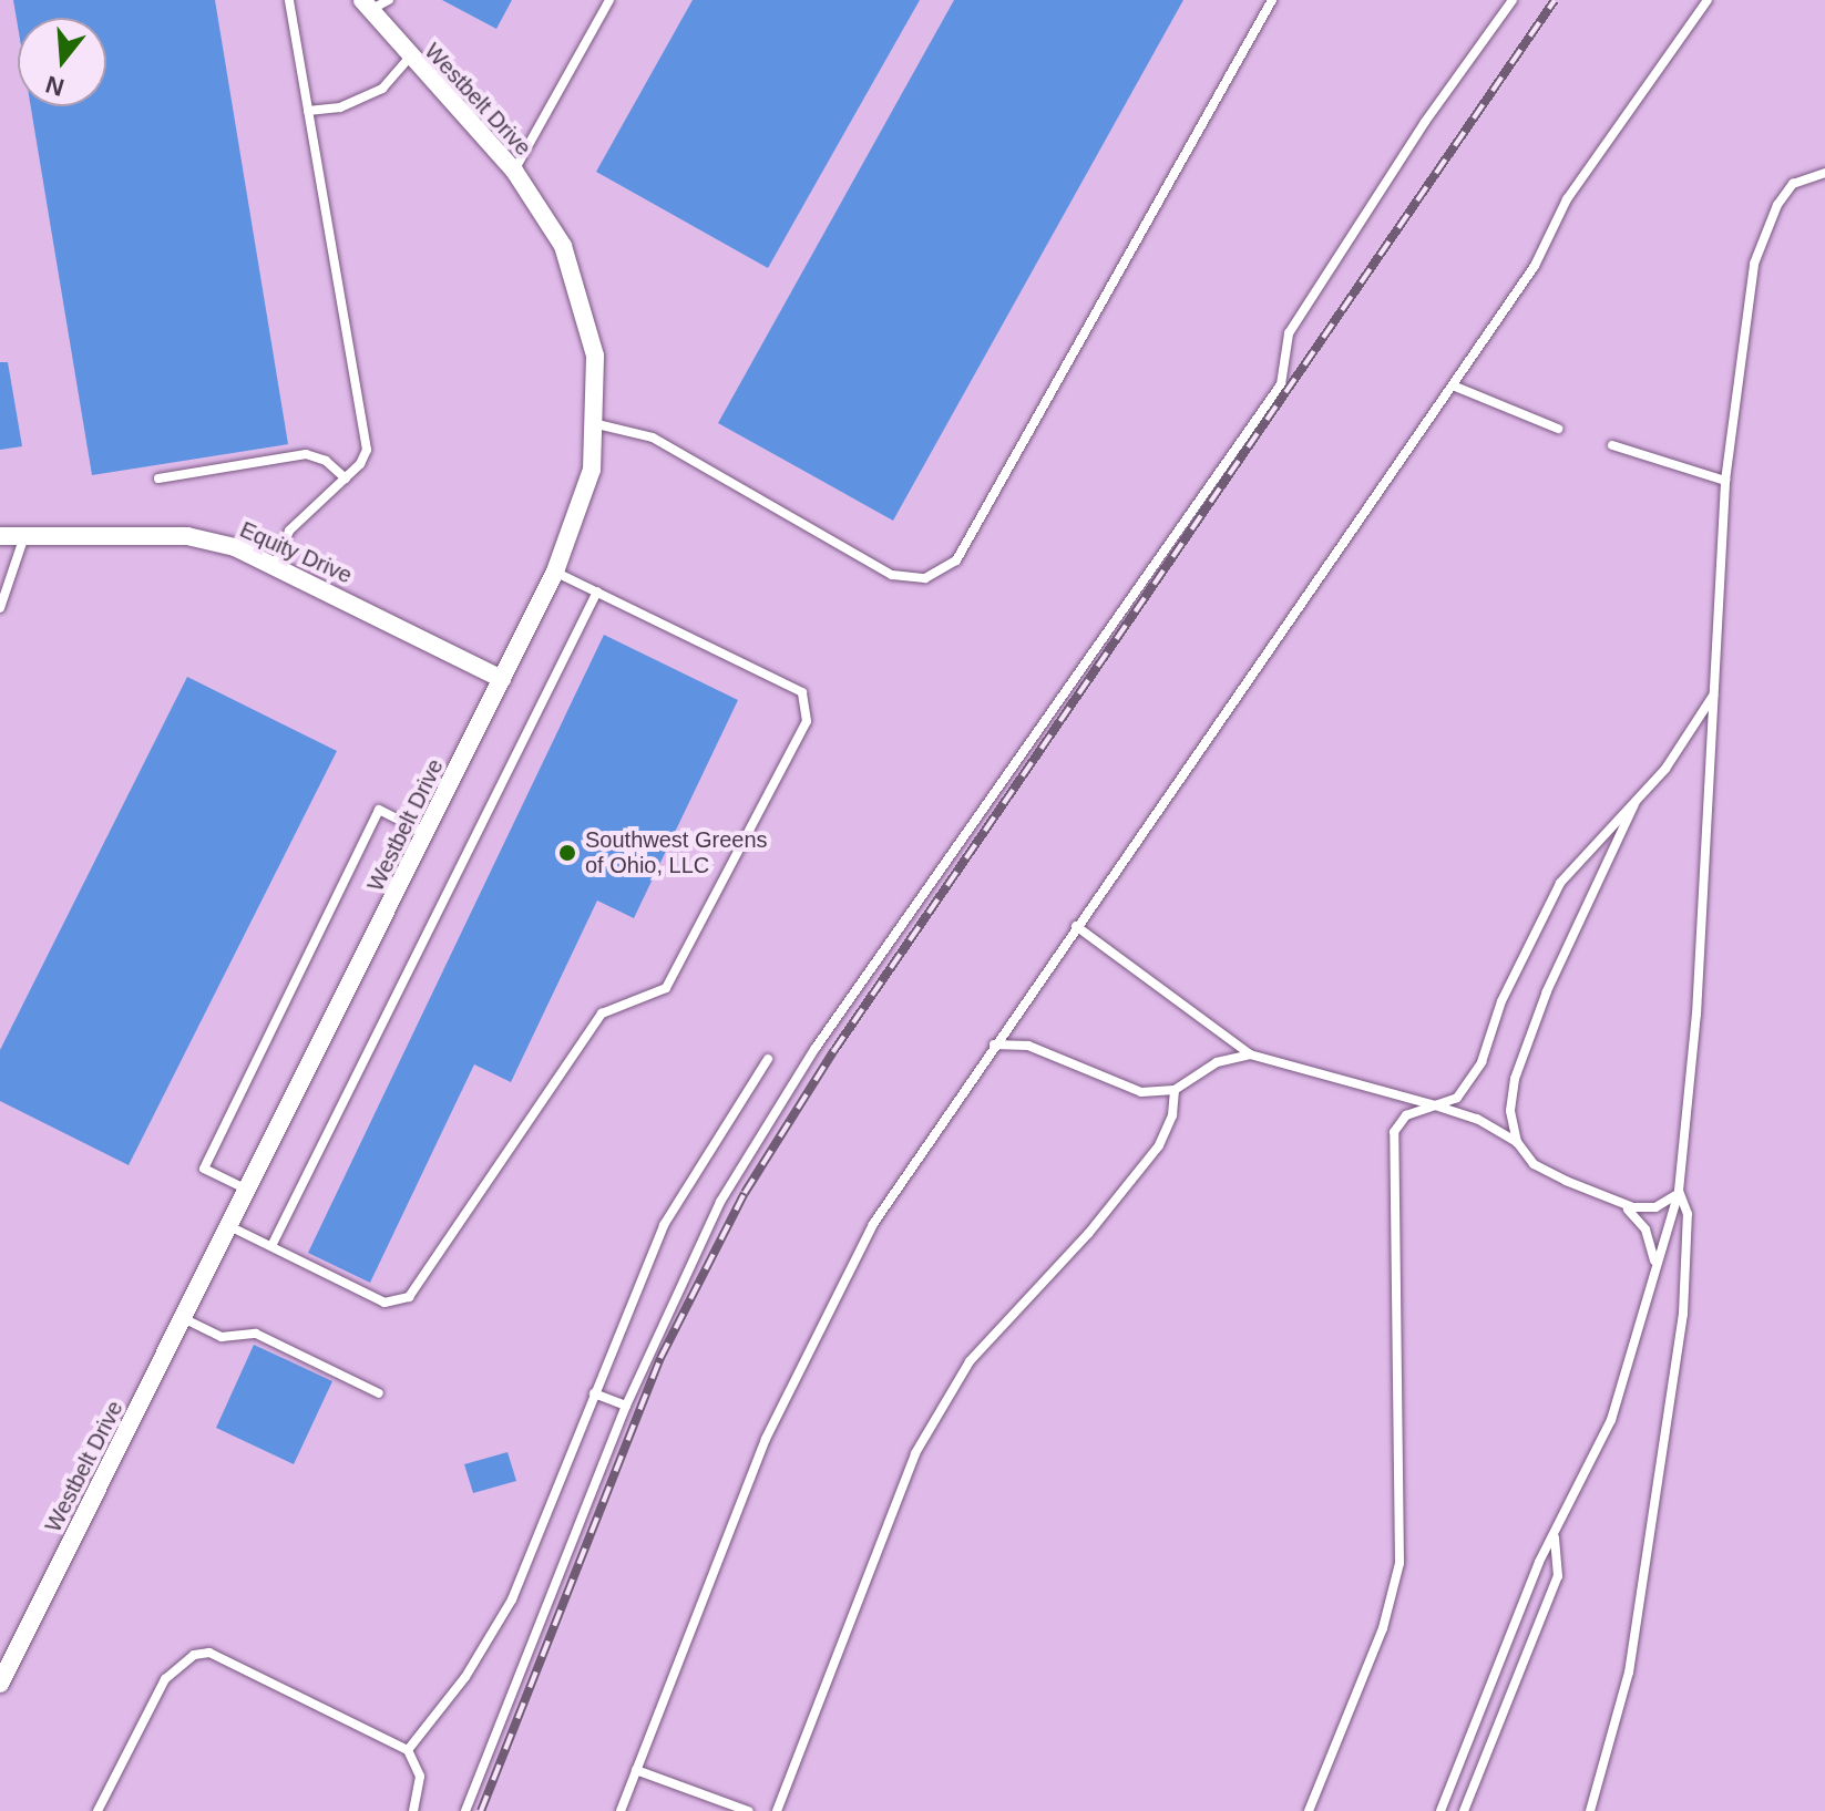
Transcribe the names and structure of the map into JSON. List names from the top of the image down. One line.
{"streets":{"street":["Westbelt Drive","Equity Drive"]},"crossings":[["Westbelt Drive","Equity Drive"]],"places":["Southwest Greens of Ohio, LLC"],"north":"bottom"}
